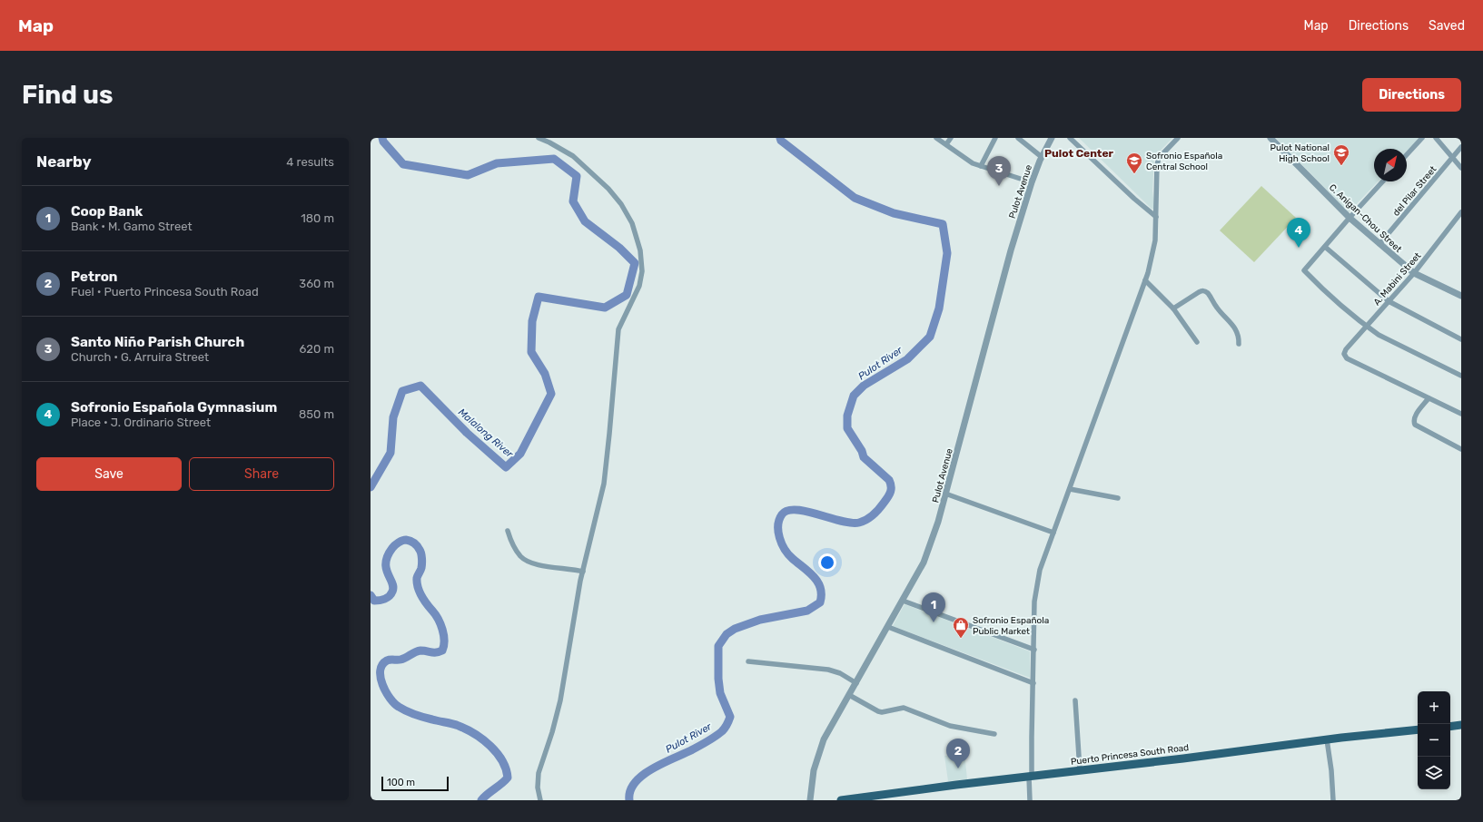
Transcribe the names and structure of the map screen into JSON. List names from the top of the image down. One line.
{"streets":{"main road":["Puerto Princesa South Road"],"street":["del Pilar Street","Pulot Avenue","C. Anigan-Chou Street","A. Mabini Street"]},"crossings":[["del Pilar Street","C. Anigan-Chou Street"],["C. Anigan-Chou Street","A. Mabini Street"]],"districts":["Pulot Center"],"water":["Pulot River","Malalong River"],"places":{"school or university":["Pulot National High School","Sofronio Española Central School"],"shop":["Sofronio Española Public Market"]},"scale_bar":"100 m","north":"top right","page":{"header":"Map","nav":["Map","Directions","Saved"],"buttons":["Directions",["Save","Share"]],"title":"Find us","heading":["Nearby","4 results"],"pins":["3","4","1","2"],"list":[{"mark":"1","name":"Coop Bank","note":"Bank · M. Gamo Street","value":"180 m"},{"mark":"2","name":"Petron","note":"Fuel · Puerto Princesa South Road","value":"360 m"},{"mark":"3","name":"Santo Niño Parish Church","note":"Church · G. Arruira Street","value":"620 m"},{"mark":"4","name":"Sofronio Española Gymnasium","note":"Place · J. Ordinario Street","value":"850 m"}],"map_buttons":["+","−"],"scale":"100 m"}}
